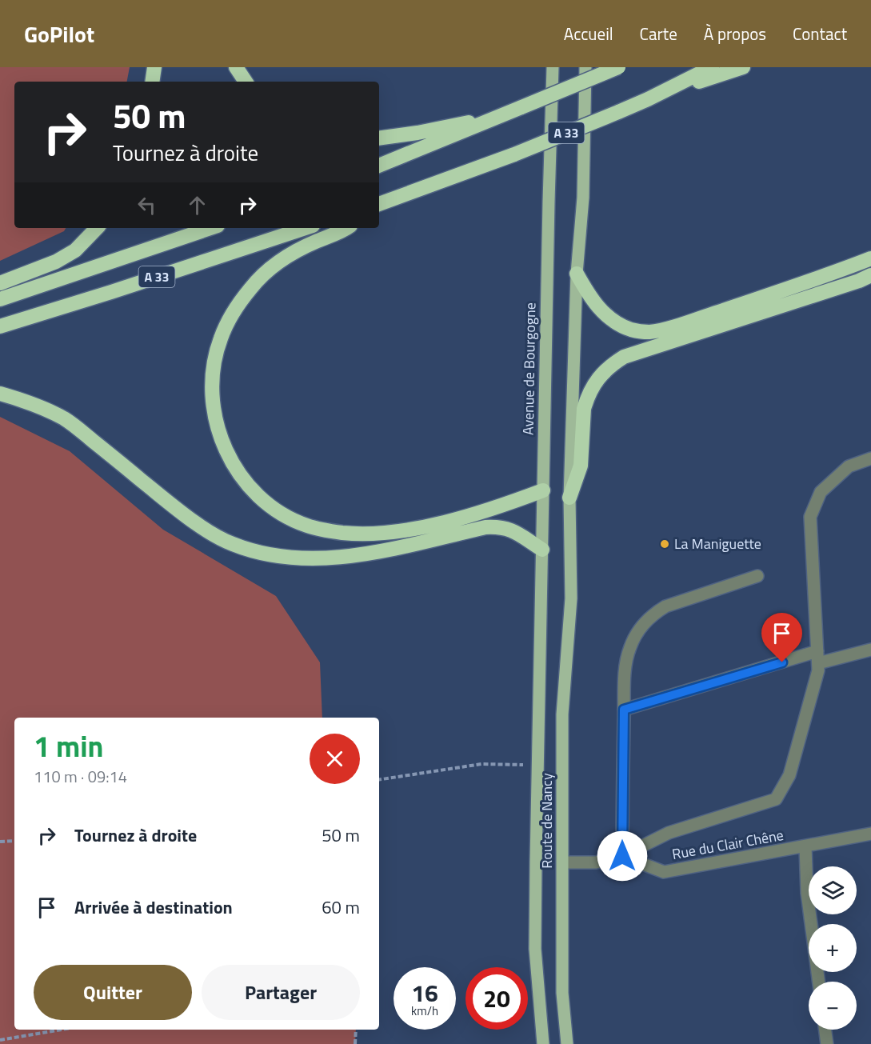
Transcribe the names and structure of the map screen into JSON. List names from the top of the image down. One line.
{"streets":{"highway":["A 33"],"main road":["Avenue de Bourgogne","Route de Nancy"],"street":["Rue du Clair Chêne"]},"crossings":[["Avenue de Bourgogne","Route de Nancy"]],"places":["La Maniguette"],"page":{"header":"GoPilot","nav":["Accueil","Carte","À propos","Contact"],"turn":["50 m","Tournez à droite"],"heading":["1 min","110 m · 09:14"],"list":[{"name":"Tournez à droite","value":"50 m"},{"name":"Arrivée à destination","value":"60 m"}],"map_buttons":["+","−"],"buttons":["Quitter","Partager"],"speed":"16 km/h","limit":"20"}}
